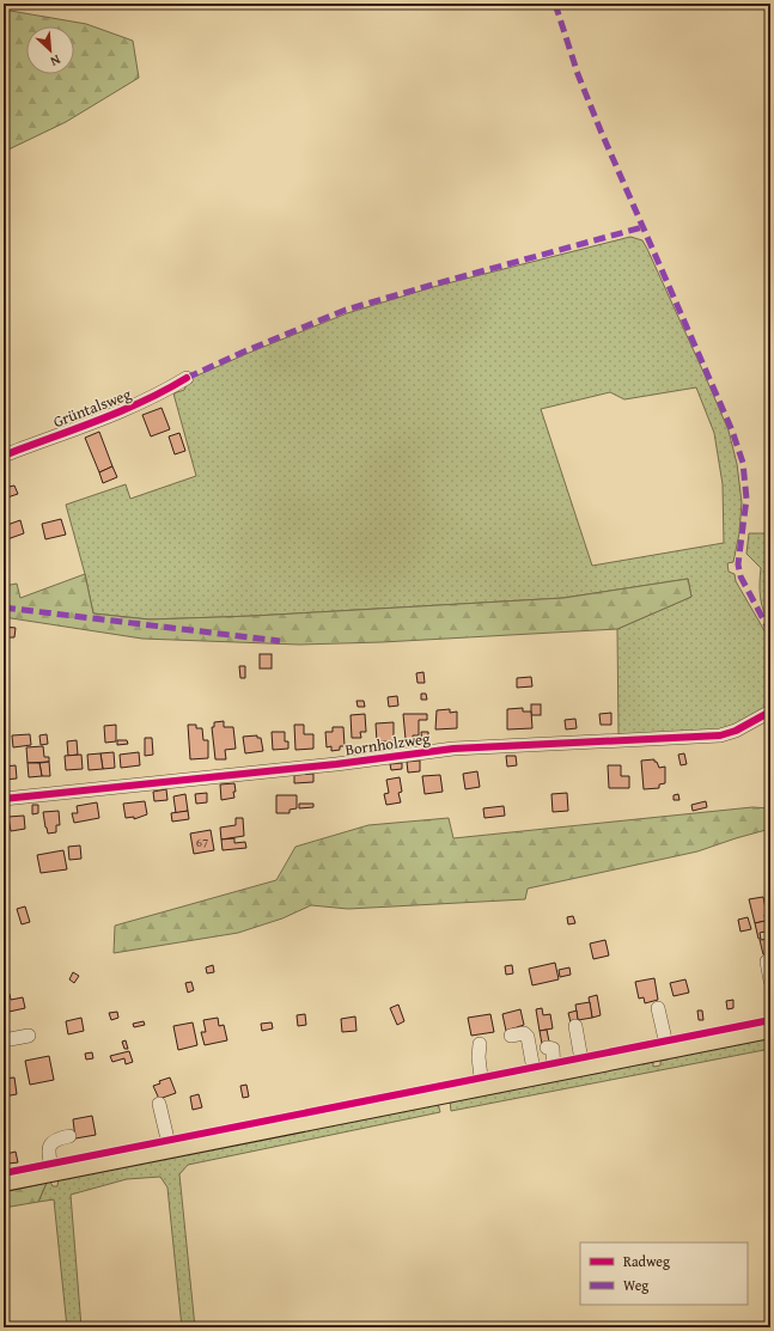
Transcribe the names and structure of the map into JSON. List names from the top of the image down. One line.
{"streets":{"street":["Grüntalsweg","Bornholzweg"]},"house_numbers":["67"],"legend":["Radweg","Weg"],"north":"bottom right"}
